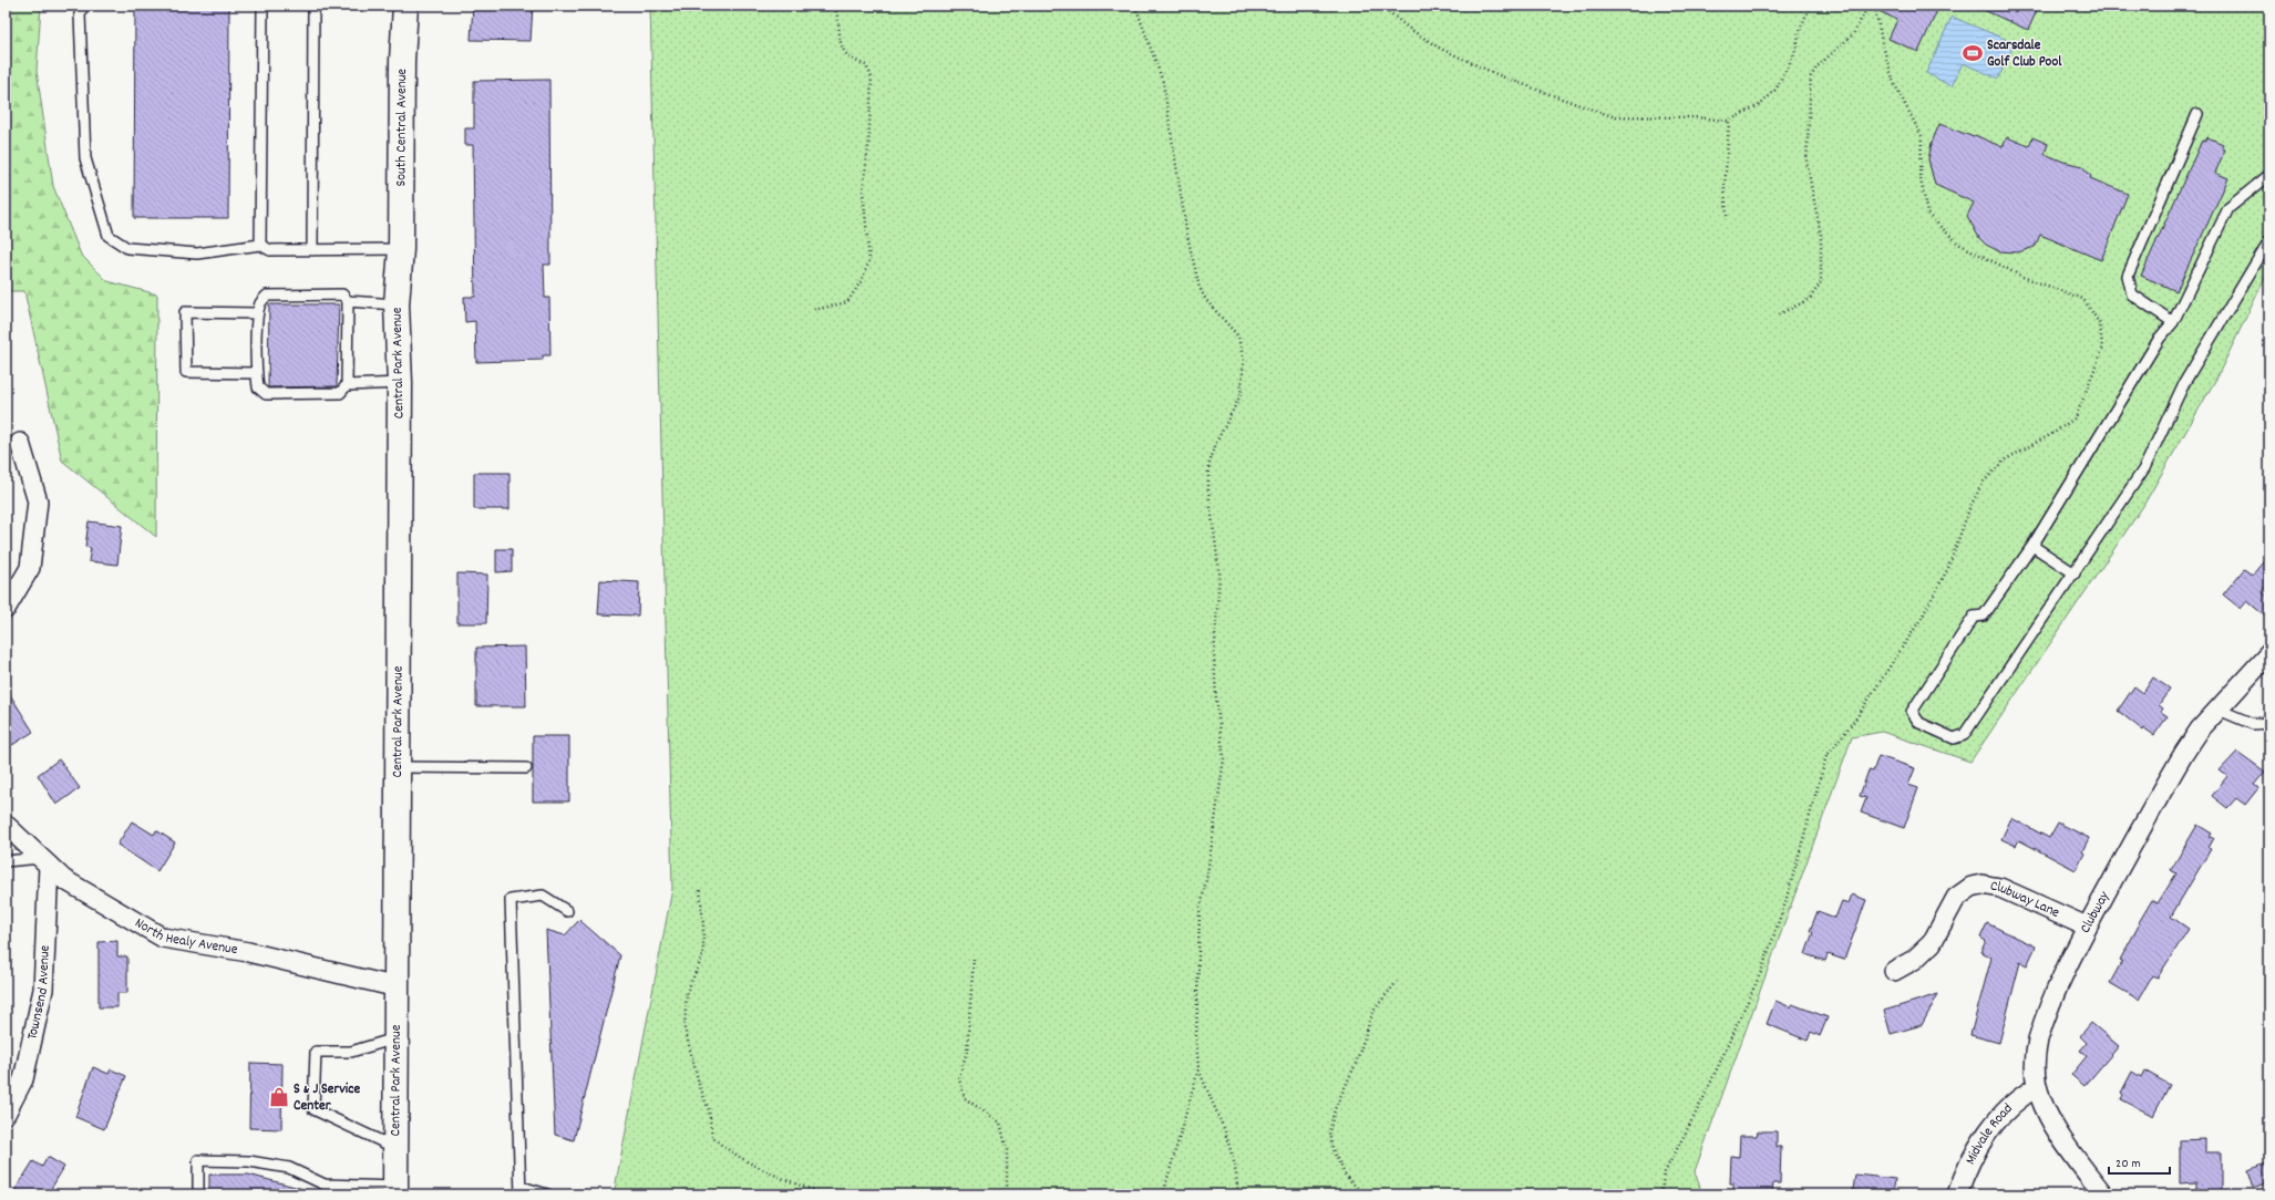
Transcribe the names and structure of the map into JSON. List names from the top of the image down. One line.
{"streets":{"main road":["South Central Avenue","Central Park Avenue"],"street":["Clubway Lane","Clubway","North Healy Avenue","Townsend Avenue","Midvale Road"]},"crossings":[["South Central Avenue","Central Park Avenue"],["Central Park Avenue","North Healy Avenue"],["Clubway Lane","Clubway"],["Clubway","Midvale Road"],["North Healy Avenue","Townsend Avenue"]],"places":{"sports":["Scarsdale Golf Club Pool"],"shop":["S & J Service Center"]},"scale_bar":"20 m"}
